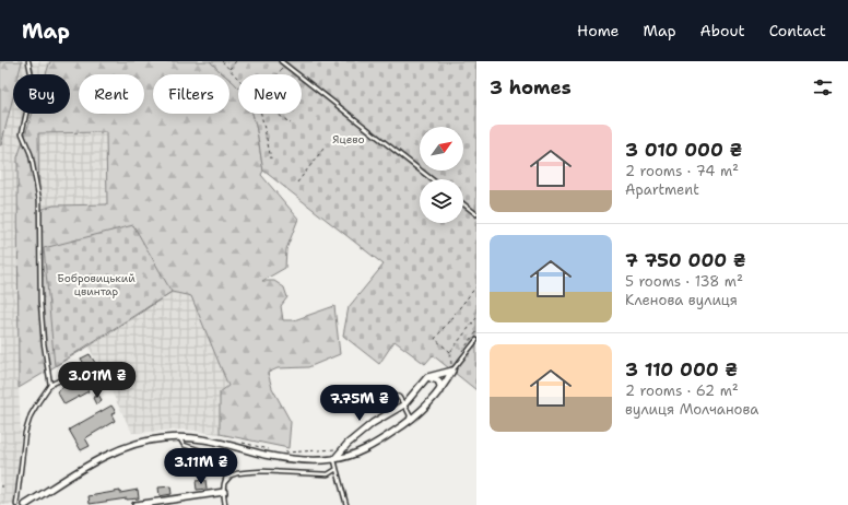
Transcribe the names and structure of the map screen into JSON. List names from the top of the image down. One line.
{"parks":["Яцево","Бобровицький цвинтар"],"north":"top right","page":{"header":"Map","nav":["Home","Map","About","Contact"],"heading":"3 homes","chip":["Buy","Rent","Filters","New"],"list":[{"name":"3 010 000 ₴","note":"2 rooms · 74 m² · Apartment"},{"name":"7 750 000 ₴","note":"5 rooms · 138 m² · Кленова вулиця"},{"name":"3 110 000 ₴","note":"2 rooms · 62 m² · вулиця Молчанова"}],"price":["3.01M ₴","7.75M ₴","3.11M ₴"]}}
